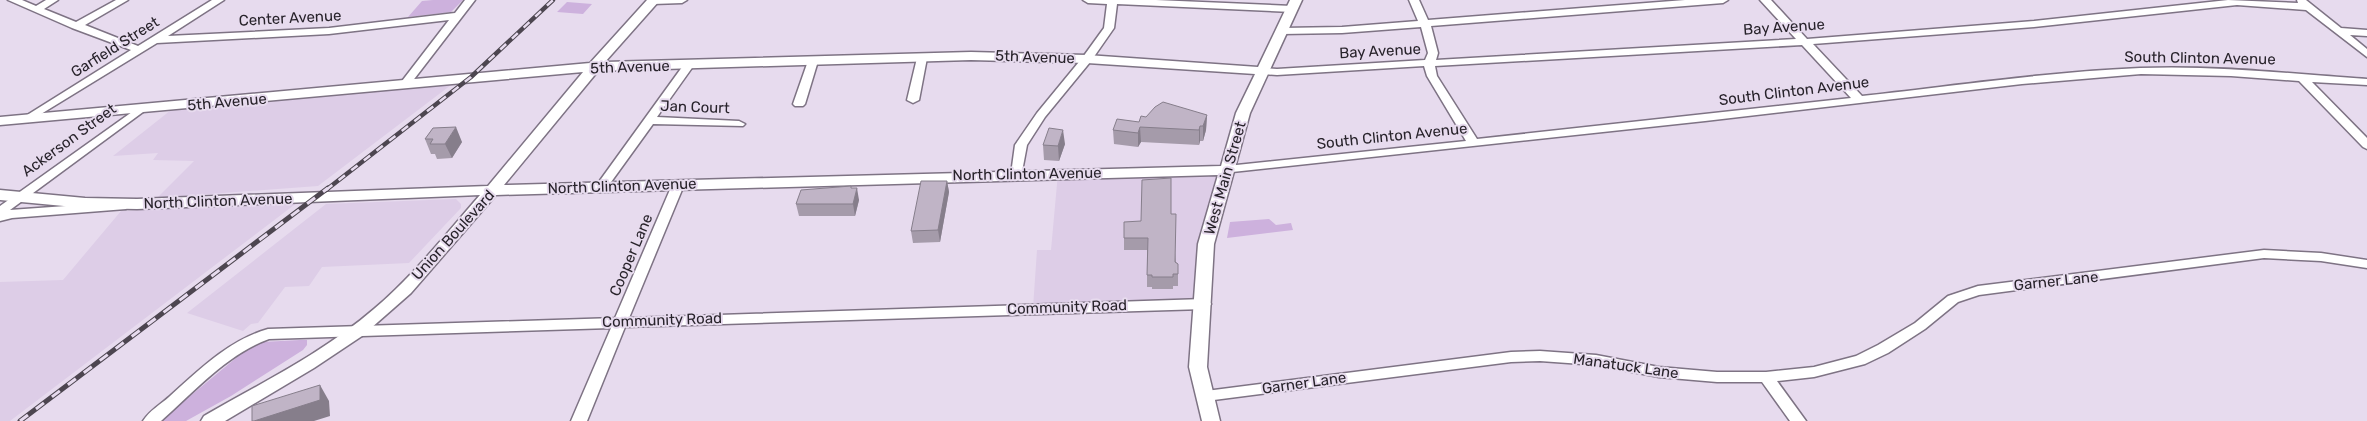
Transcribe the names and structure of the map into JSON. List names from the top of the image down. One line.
{"streets":{"main road":["5th Avenue","North Clinton Avenue","West Main Street","Union Boulevard"],"street":["Center Avenue","Bay Avenue","Garfield Street","South Clinton Avenue","Jan Court","Ackerson Street","Cooper Lane","Garner Lane","Community Road","Manatuck Lane"]},"crossings":[["Center Avenue","Garfield Street"],["Bay Avenue","5th Avenue"],["Bay Avenue","West Main Street"],["Garfield Street","5th Avenue"],["5th Avenue","Ackerson Street"],["5th Avenue","West Main Street"],["5th Avenue","Union Boulevard"],["South Clinton Avenue","North Clinton Avenue"],["South Clinton Avenue","West Main Street"],["Ackerson Street","North Clinton Avenue"],["North Clinton Avenue","West Main Street"],["North Clinton Avenue","Union Boulevard"],["North Clinton Avenue","Cooper Lane"],["West Main Street","Garner Lane"],["West Main Street","Community Road"],["Union Boulevard","Community Road"],["Cooper Lane","Community Road"],["Garner Lane","Manatuck Lane"]]}
